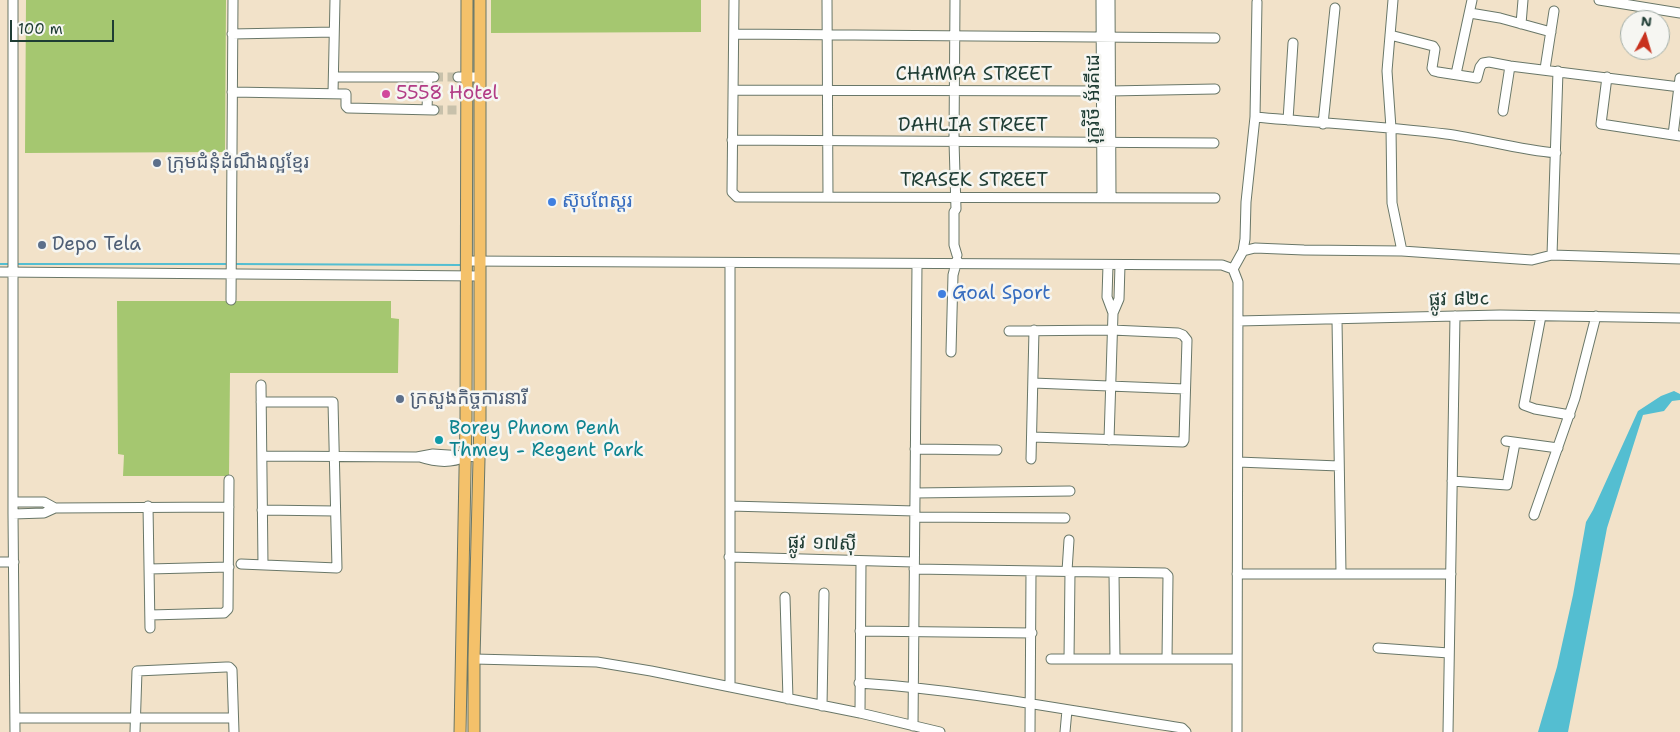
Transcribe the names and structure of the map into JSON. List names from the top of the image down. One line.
{"streets":{"street":["CHAMPA STREET","រុក្ខវិថី អ័រគីដេ","DAHLIA STREET","TRASEK STREET","ផ្លូវ ៨២c","ផ្លូវ ១៧ស៊ី"]},"crossings":[["CHAMPA STREET","រុក្ខវិថី អ័រគីដេ"],["រុក្ខវិថី អ័រគីដេ","DAHLIA STREET"],["រុក្ខវិថី អ័រគីដេ","TRASEK STREET"],["DAHLIA STREET","TRASEK STREET"]],"places":["5558 Hotel","ក្រុមជំនុំដំណឹងល្អខ្មែរ","ស៊ុបពែស្តរ","Depo Tela","Goal Sport","ក្រសួងកិច្ចការនារី","Borey Phnom Penh Thmey - Regent Park"],"scale_bar":"100 m","north":"top"}
